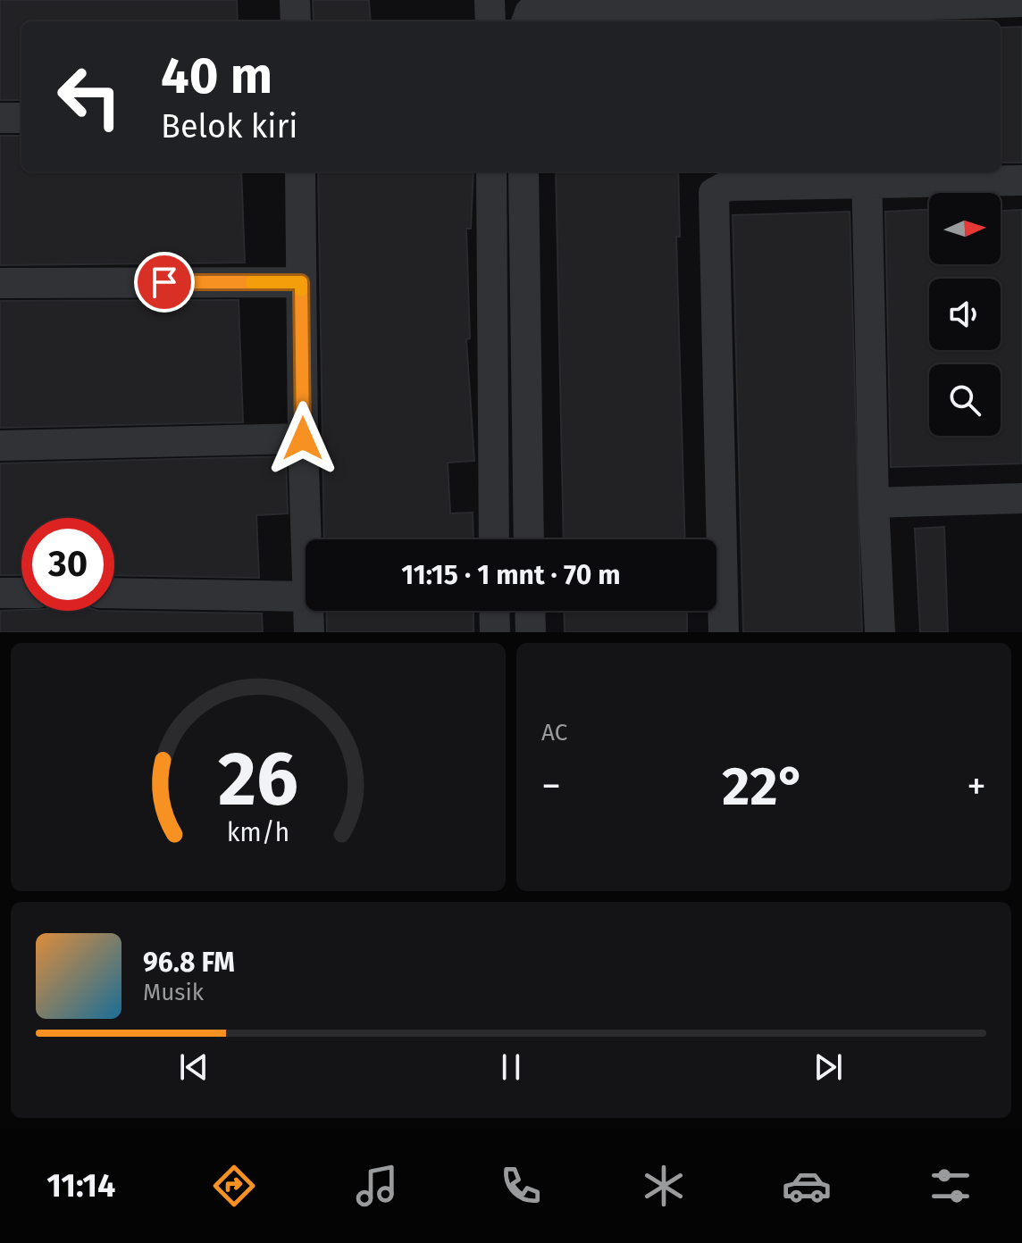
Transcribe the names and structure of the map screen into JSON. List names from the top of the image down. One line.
{"north":"right","page":{"turn":["40 m","Belok kiri"],"limit":"30","trip":"11:15 · 1 mnt · 70 m","tile":"AC","heat":["−","22°","+"],"song":["96.8 FM","Musik"],"tabs":"11:14","gauge":["26","km/h"]}}
